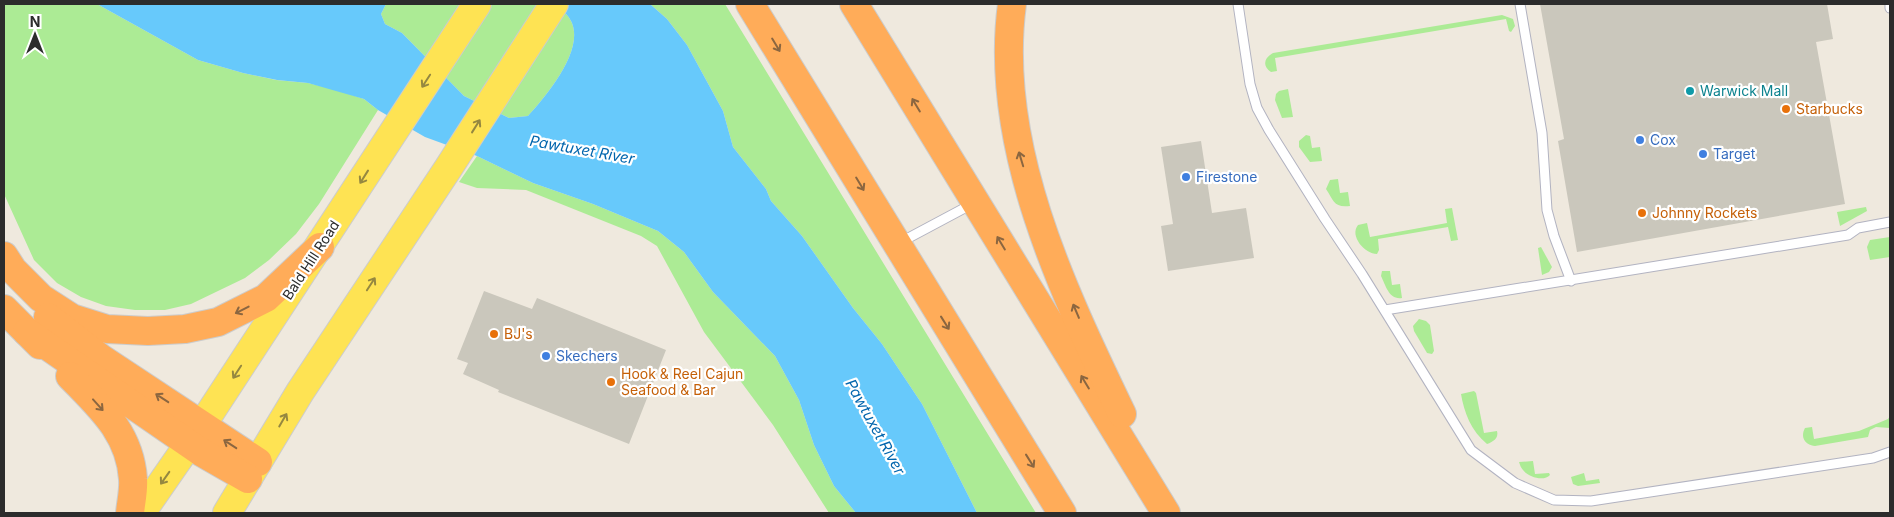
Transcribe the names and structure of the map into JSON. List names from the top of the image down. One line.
{"streets":{"main road":["Bald Hill Road"]},"water":["Pawtuxet River"],"places":["Warwick Mall","Starbucks","Cox","Target","Firestone","Johnny Rockets","BJ's","Skechers","Hook & Reel Cajun Seafood & Bar"],"north":"top"}
